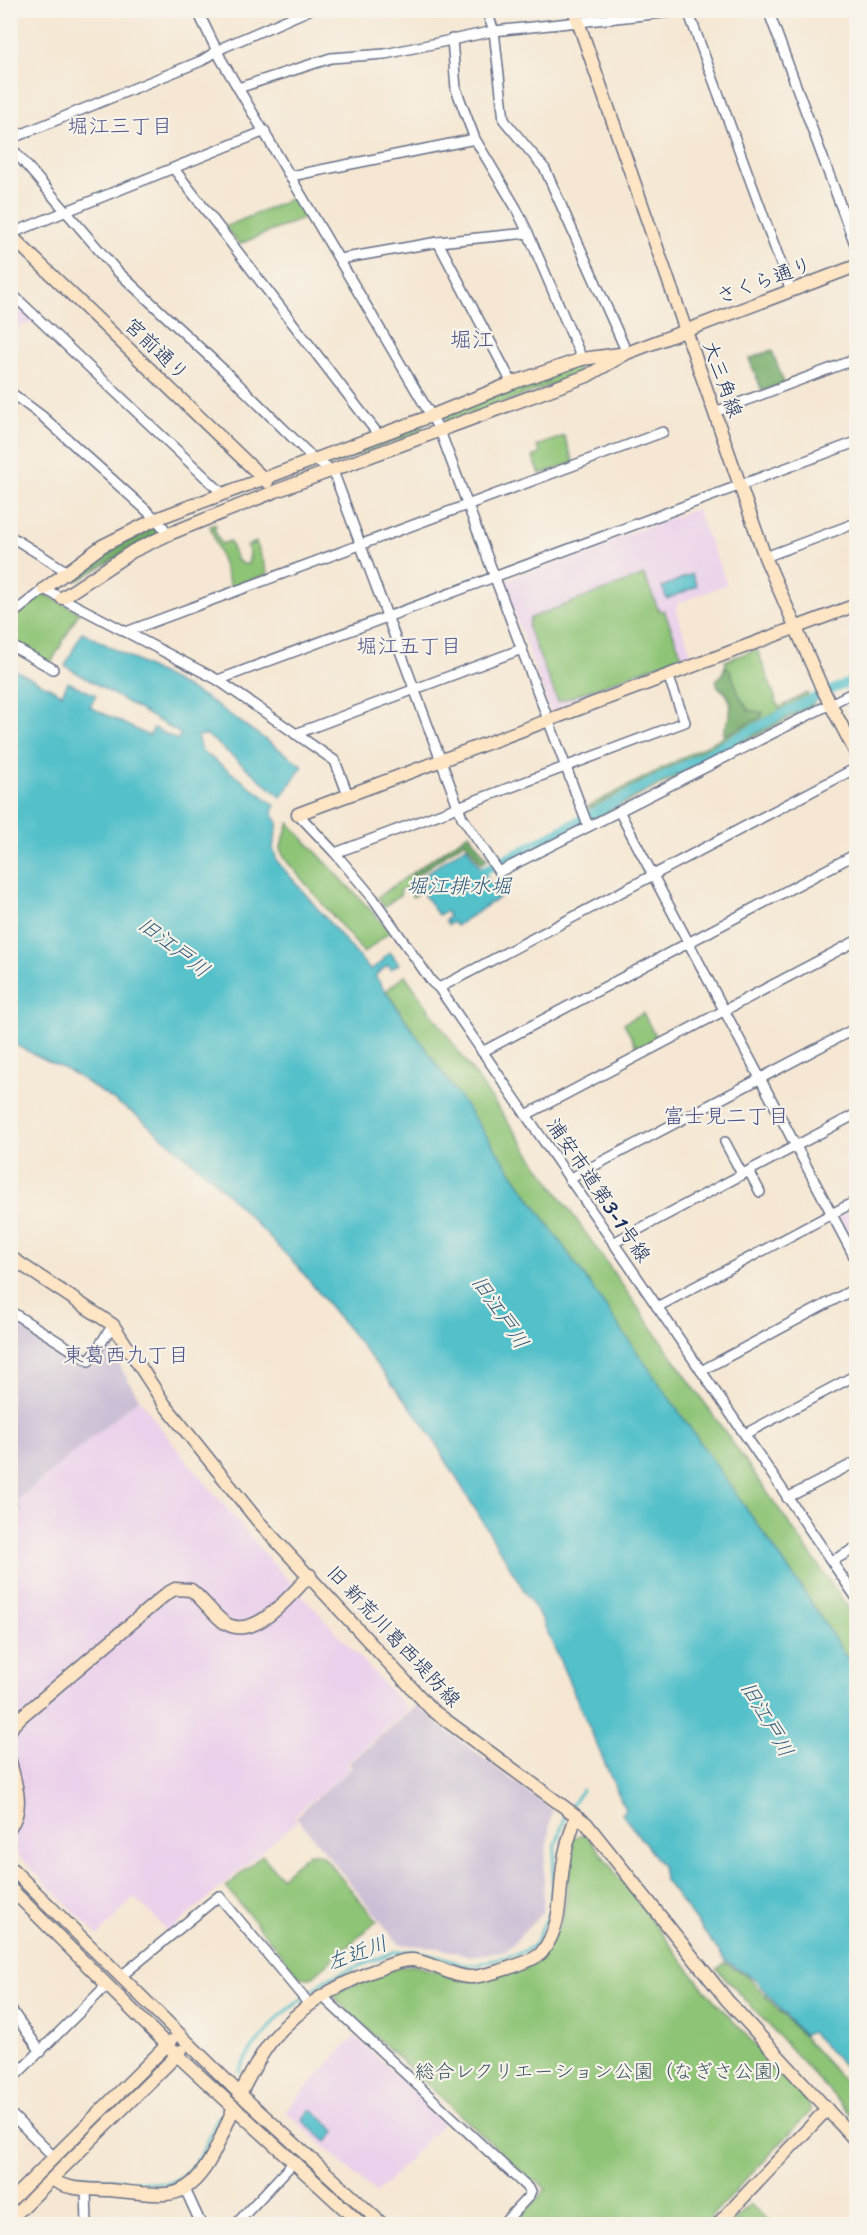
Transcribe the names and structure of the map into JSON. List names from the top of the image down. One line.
{"streets":{"street":["さくら通り","宮前通り","大三角線","浦安市道第3-1号線","旧 新荒川葛西堤防線"]},"crossings":[["さくら通り","大三角線"]],"districts":["堀江三丁目","堀江","堀江五丁目","富士見二丁目","東葛西九丁目"],"water":["堀江排水堀","旧江戸川","左近川"],"parks":["総合レクリエーション公園（なぎさ公園）"]}
